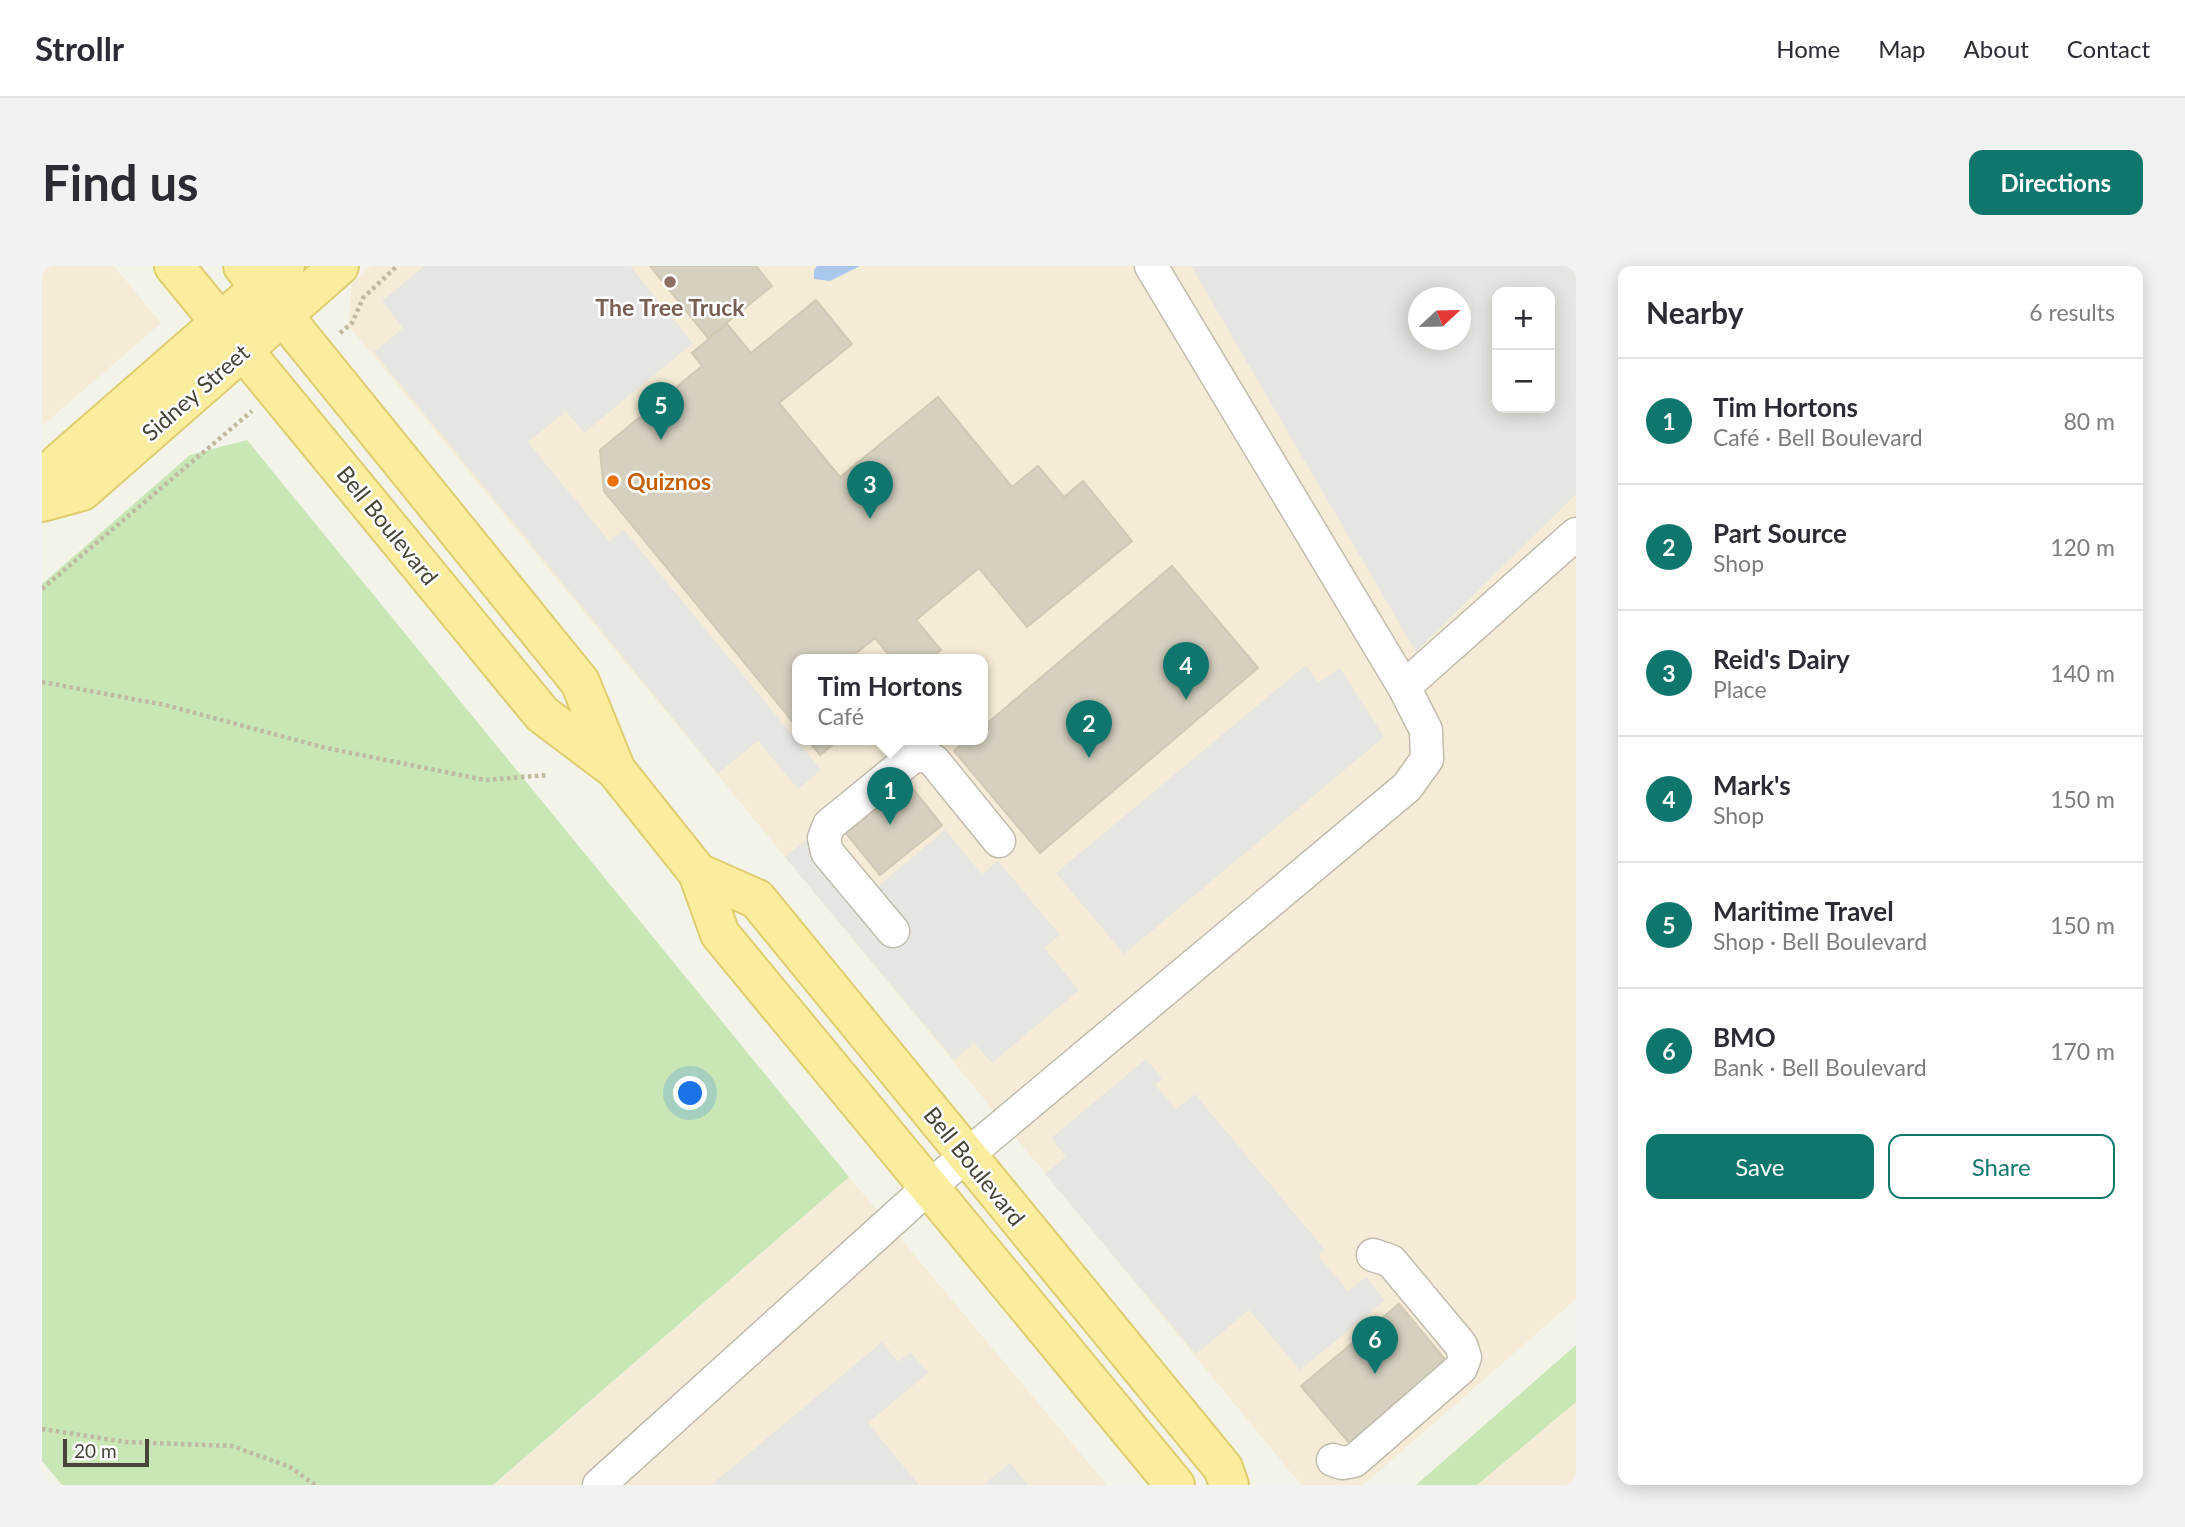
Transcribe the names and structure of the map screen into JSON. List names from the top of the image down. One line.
{"streets":{"main road":["Sidney Street","Bell Boulevard"]},"crossings":[["Sidney Street","Bell Boulevard"]],"places":["The Tree Truck","Quiznos"],"scale_bar":"20 m","north":"right","page":{"header":"Strollr","nav":["Home","Map","About","Contact"],"buttons":["Directions",["Save","Share"]],"title":"Find us","heading":["Nearby","6 results"],"map_buttons":["+","−"],"list":[{"mark":"1","name":"Tim Hortons","note":"Café · Bell Boulevard","value":"80 m"},{"mark":"2","name":"Part Source","note":"Shop","value":"120 m"},{"mark":"3","name":"Reid's Dairy","note":"Place","value":"140 m"},{"mark":"4","name":"Mark's","note":"Shop","value":"150 m"},{"mark":"5","name":"Maritime Travel","note":"Shop · Bell Boulevard","value":"150 m"},{"mark":"6","name":"BMO","note":"Bank · Bell Boulevard","value":"170 m"}],"pins":["5","3","4","2","1","6"],"popup":["Tim Hortons","Café"],"scale":"20 m"}}
